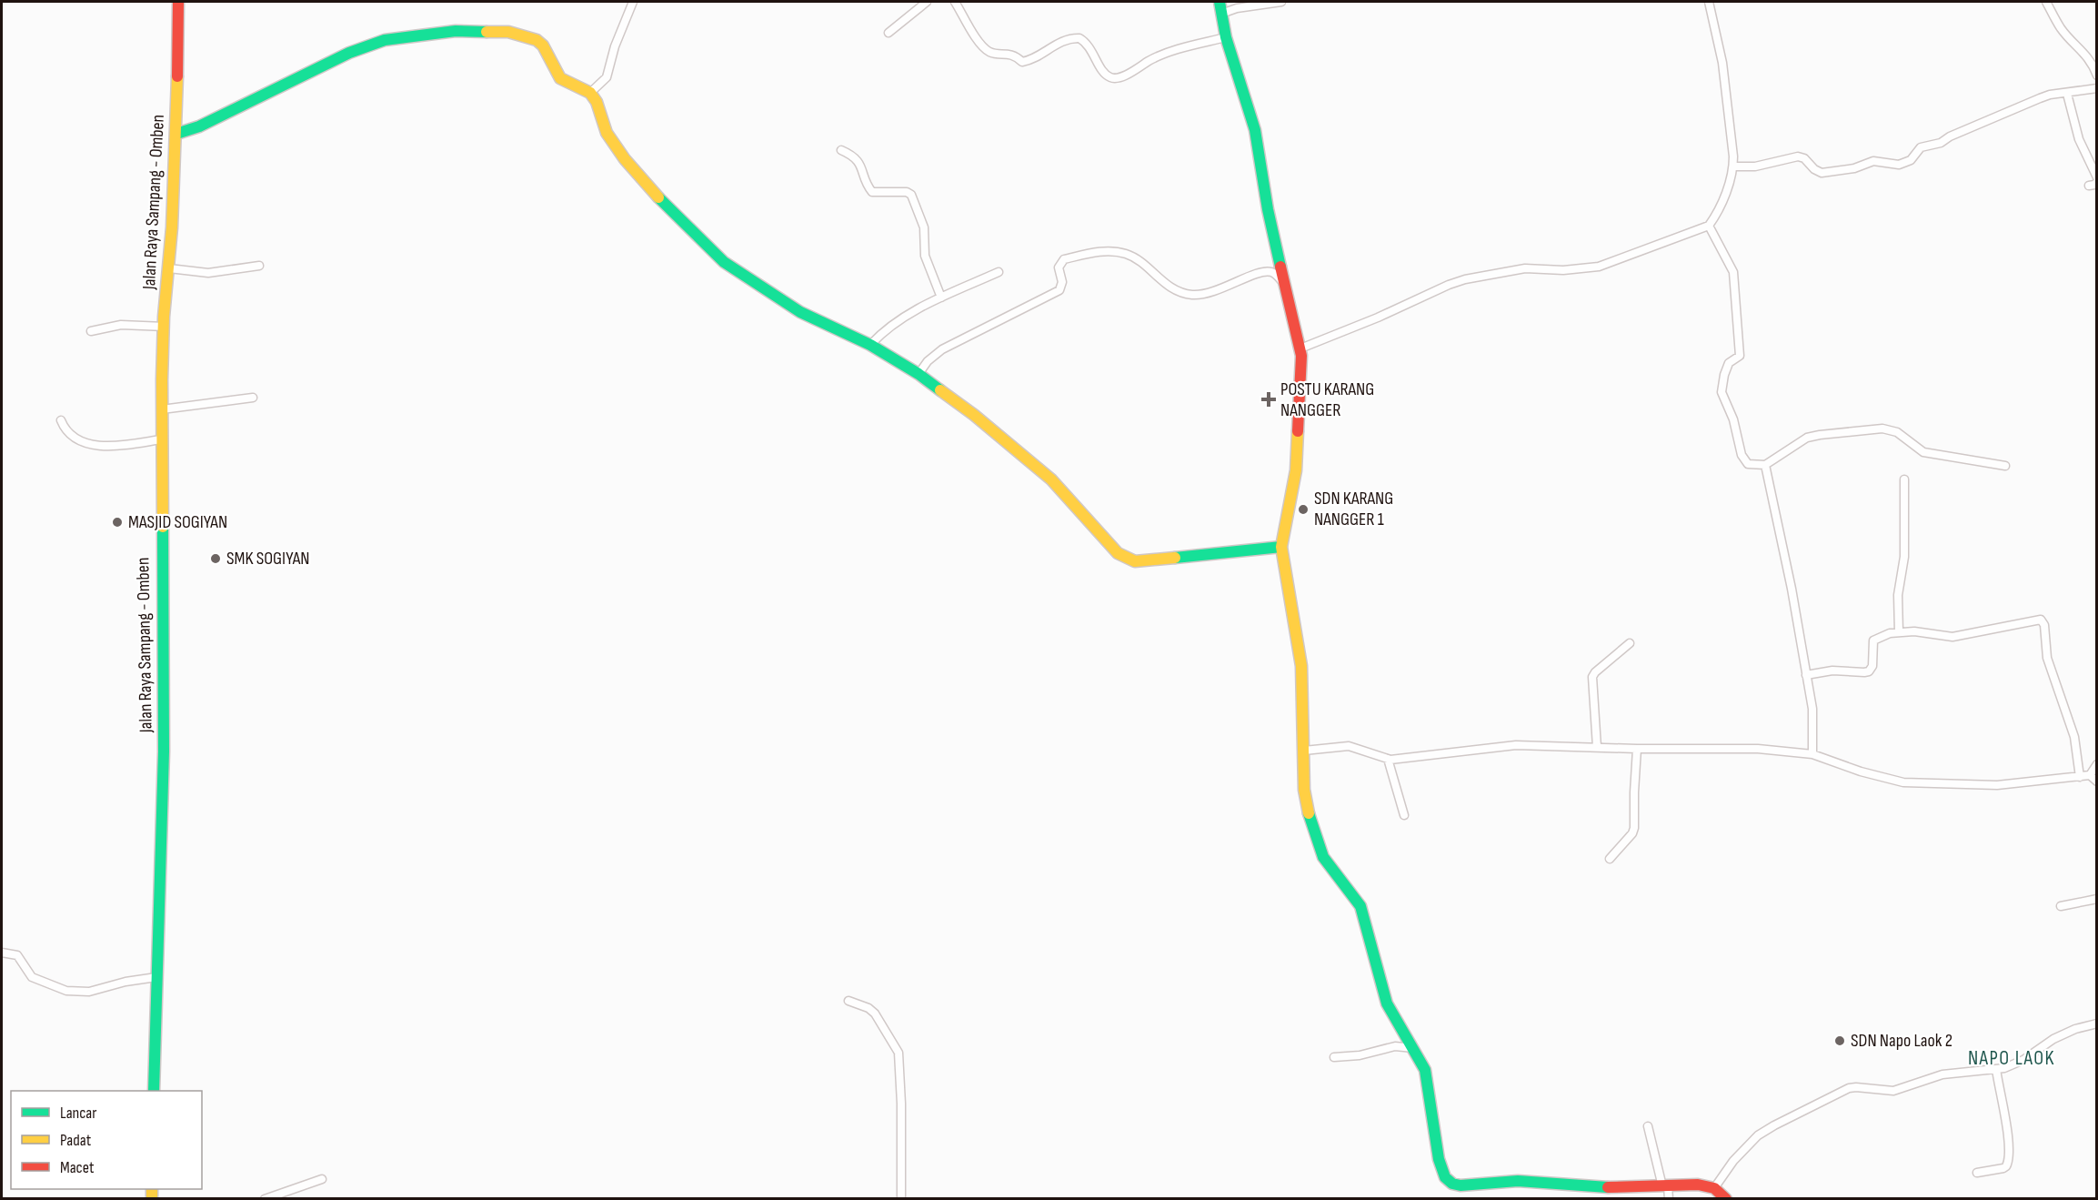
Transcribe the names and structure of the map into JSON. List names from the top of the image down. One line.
{"streets":{"street":["Jalan Raya Sampang - Omben"]},"districts":["NAPO LAOK"],"places":{"health":["POSTU KARANG NANGGER"],"other":["SDN KARANG NANGGER 1","MASJID SOGIYAN","SMK SOGIYAN","SDN Napo Laok 2"]},"legend":["Lancar","Padat","Macet"]}
